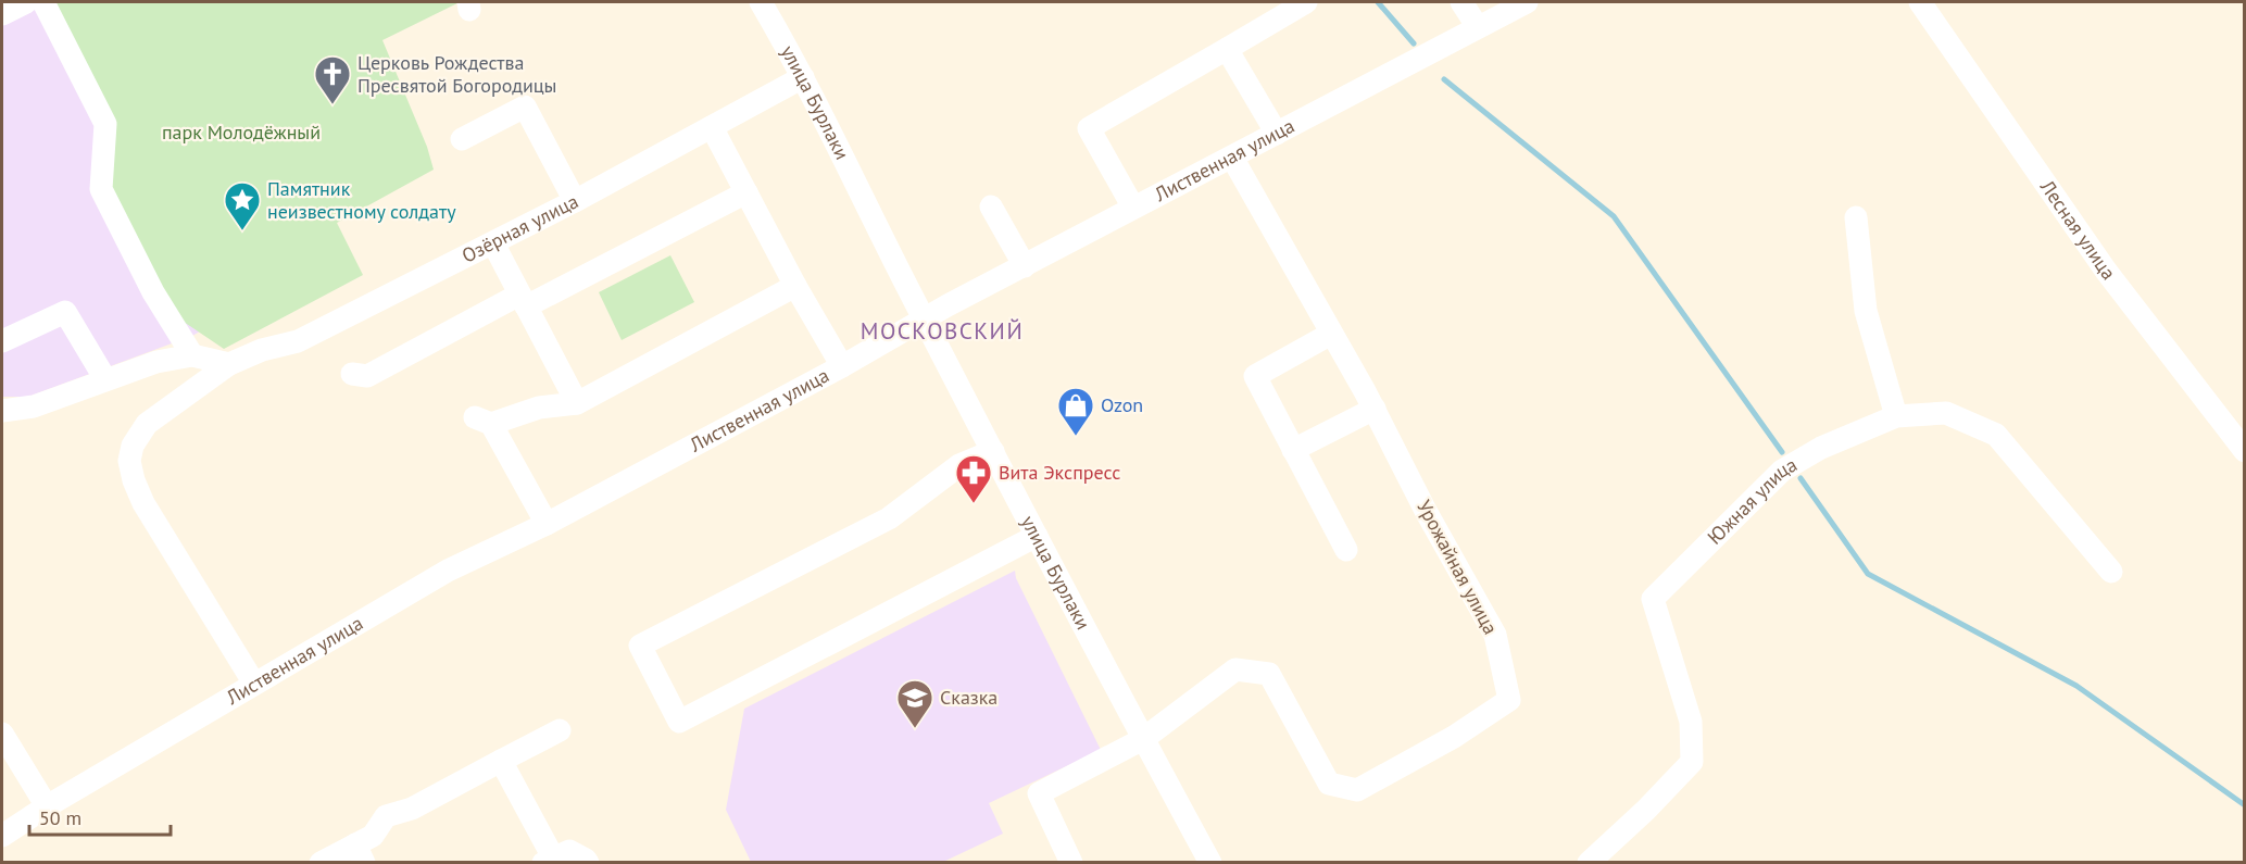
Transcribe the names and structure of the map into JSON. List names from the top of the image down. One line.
{"streets":{"street":["улица Бурлаки","Лиственная улица","Озёрная улица","Лесная улица","Южная улица","Урожайная улица"]},"crossings":[["улица Бурлаки","Лиственная улица"],["улица Бурлаки","Озёрная улица"],["улица Бурлаки","Урожайная улица"],["Лиственная улица","Озёрная улица"],["Лиственная улица","Урожайная улица"]],"districts":["МОСКОВСКИЙ"],"parks":["парк Молодёжный"],"places":{"church":["Церковь Рождества Пресвятой Богородицы"],"place":["Памятник неизвестному солдату"],"shop":["Ozon"],"pharmacy":["Вита Экспресс"],"school or university":["Сказка"]},"scale_bar":"50 m"}
